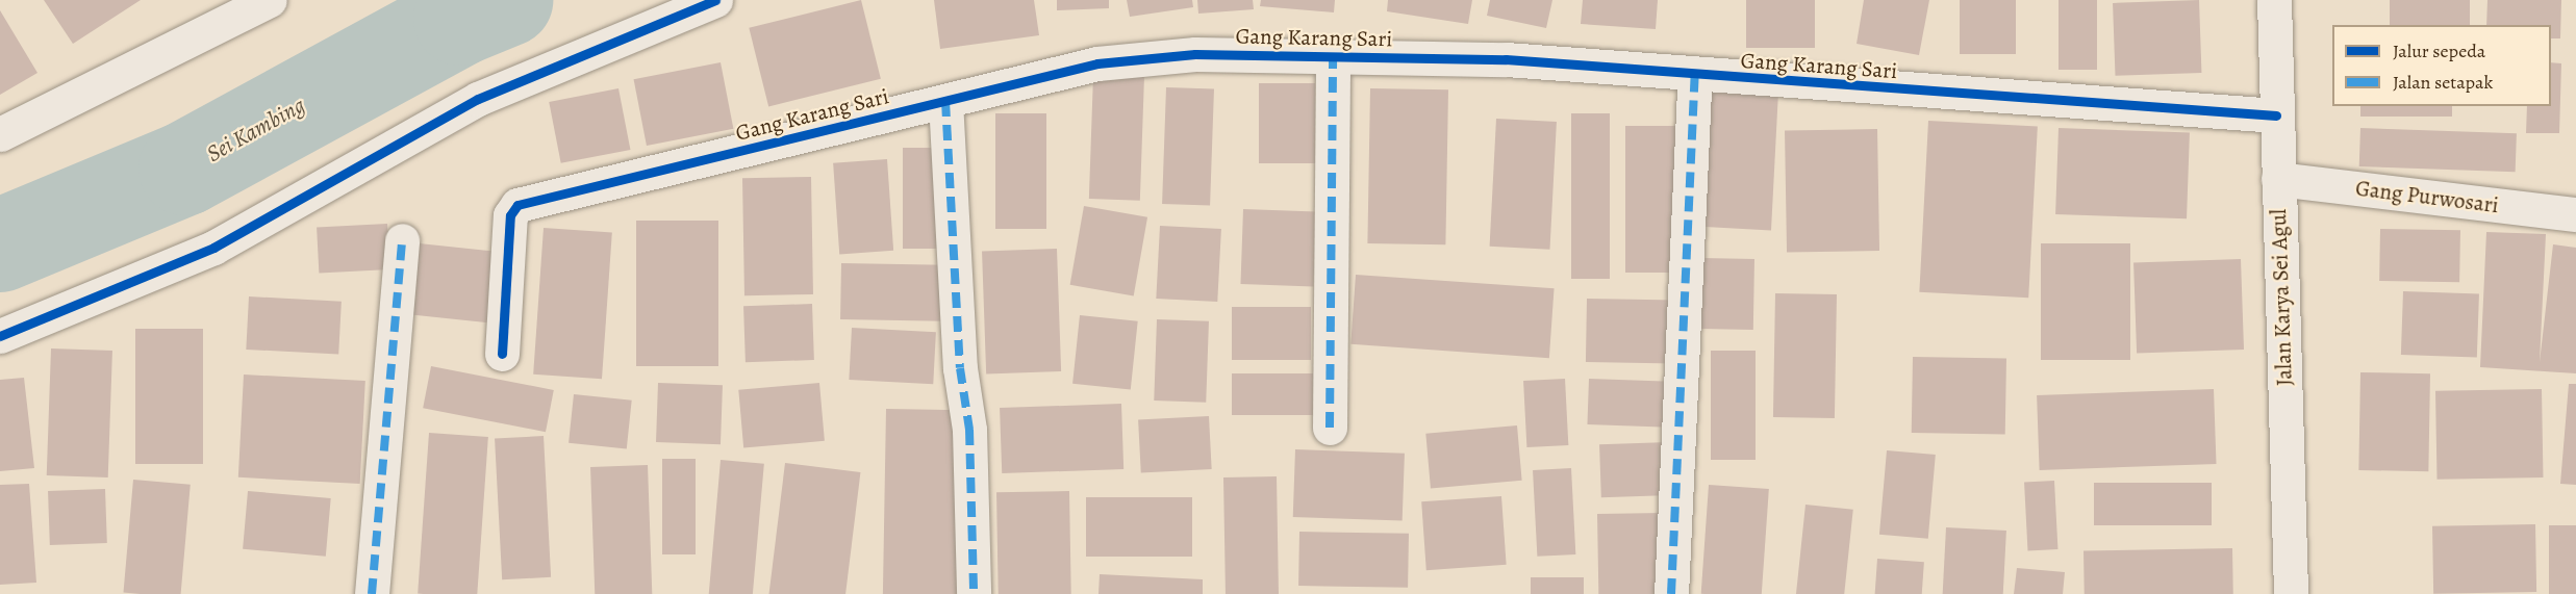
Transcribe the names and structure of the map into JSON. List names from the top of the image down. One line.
{"streets":{"street":["Gang Karang Sari","Gang Purwosari","Jalan Karya Sei Agul"]},"crossings":[["Gang Karang Sari","Jalan Karya Sei Agul"],["Gang Purwosari","Jalan Karya Sei Agul"]],"water":["Sei Kambing"],"legend":["Jalur sepeda","Jalan setapak"]}
